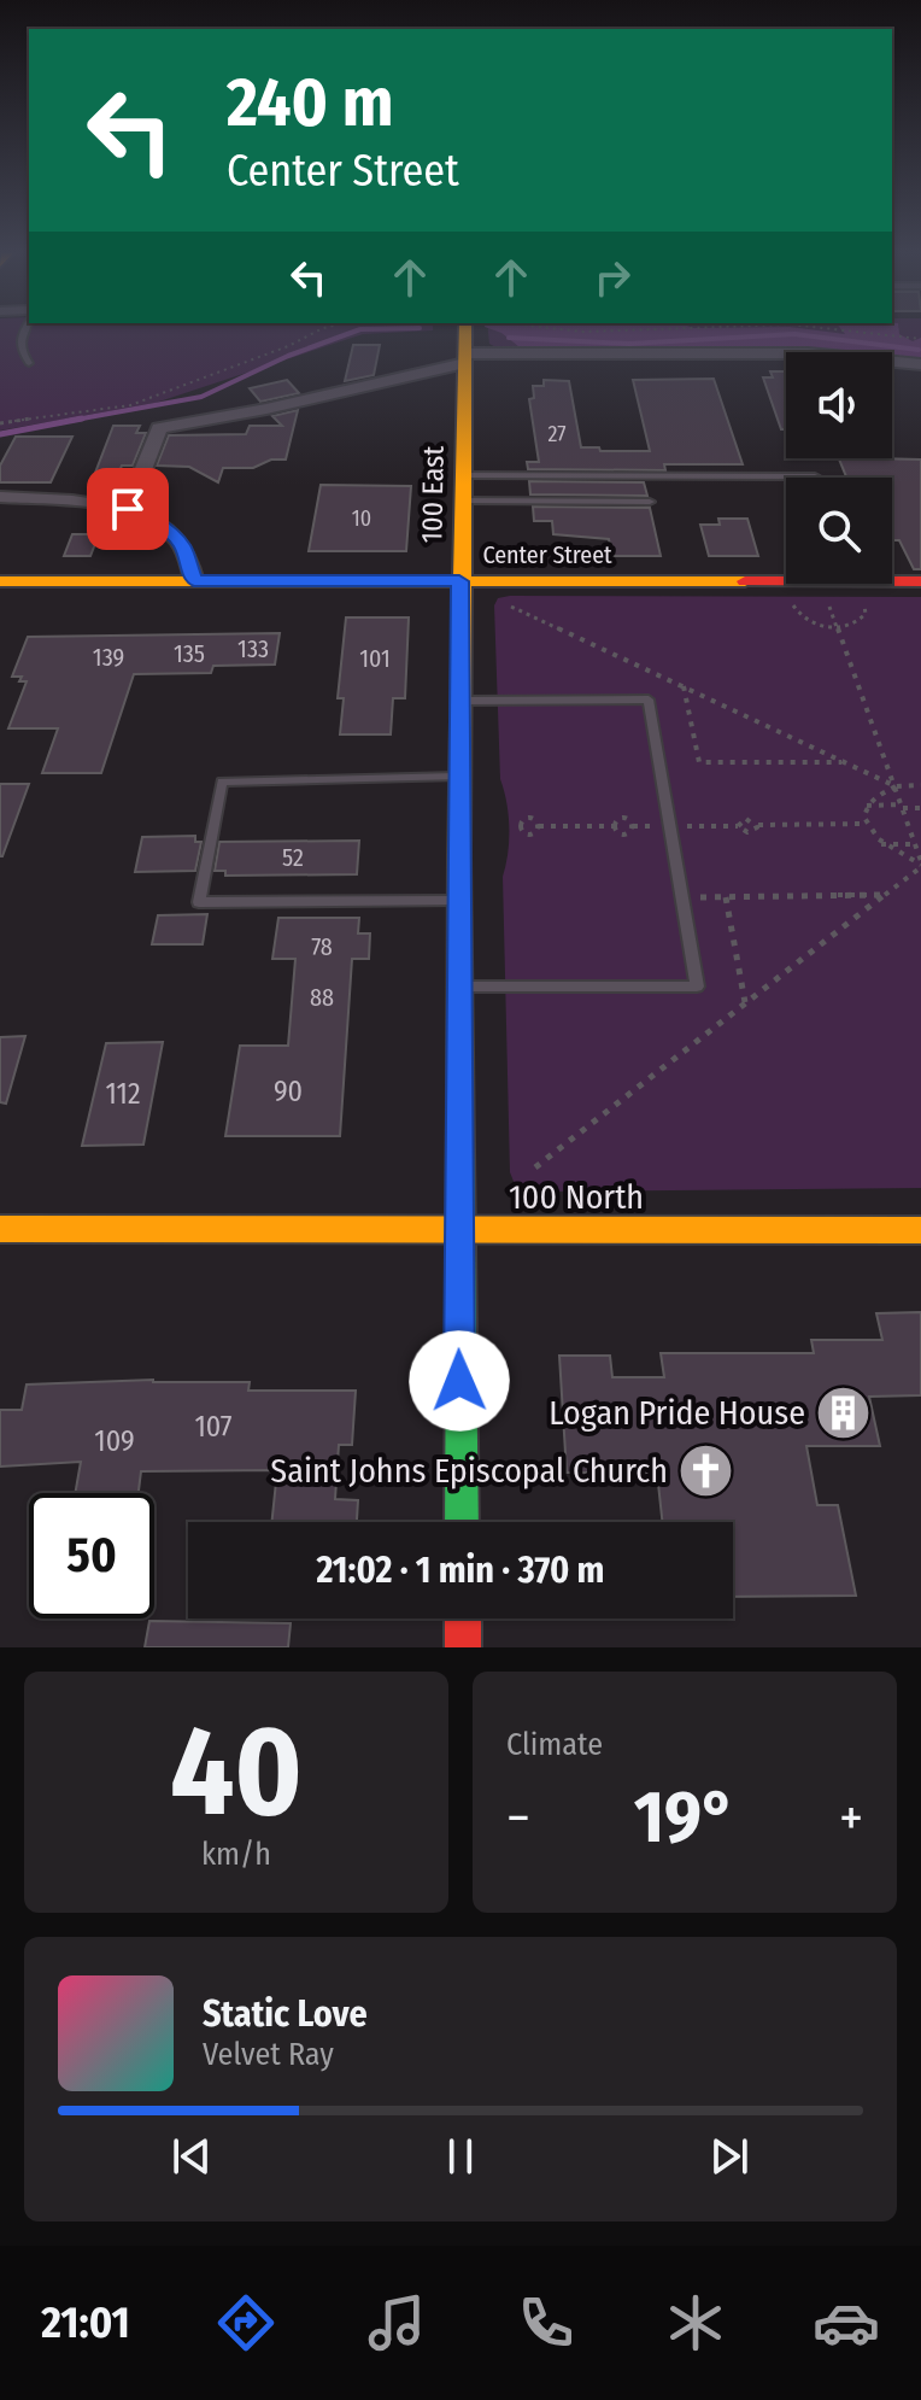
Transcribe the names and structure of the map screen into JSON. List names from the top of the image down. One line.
{"streets":{"main road":["100 East","Center Street","100 North"]},"crossings":[["100 East","Center Street"],["100 East","100 North"]],"places":{"building":["Logan Pride House"],"church":["Saint Johns Episcopal Church"]},"house_numbers":["27","10","133","135","139","101","52","78","88","90","112","107","109"],"page":{"turn":["240 m","Center Street"],"limit":"50","trip":"21:02 · 1 min · 370 m","tile":[["40","km/h"],"Climate"],"heat":["−","19°","+"],"song":["Static Love","Velvet Ray"],"tabs":"21:01"}}
